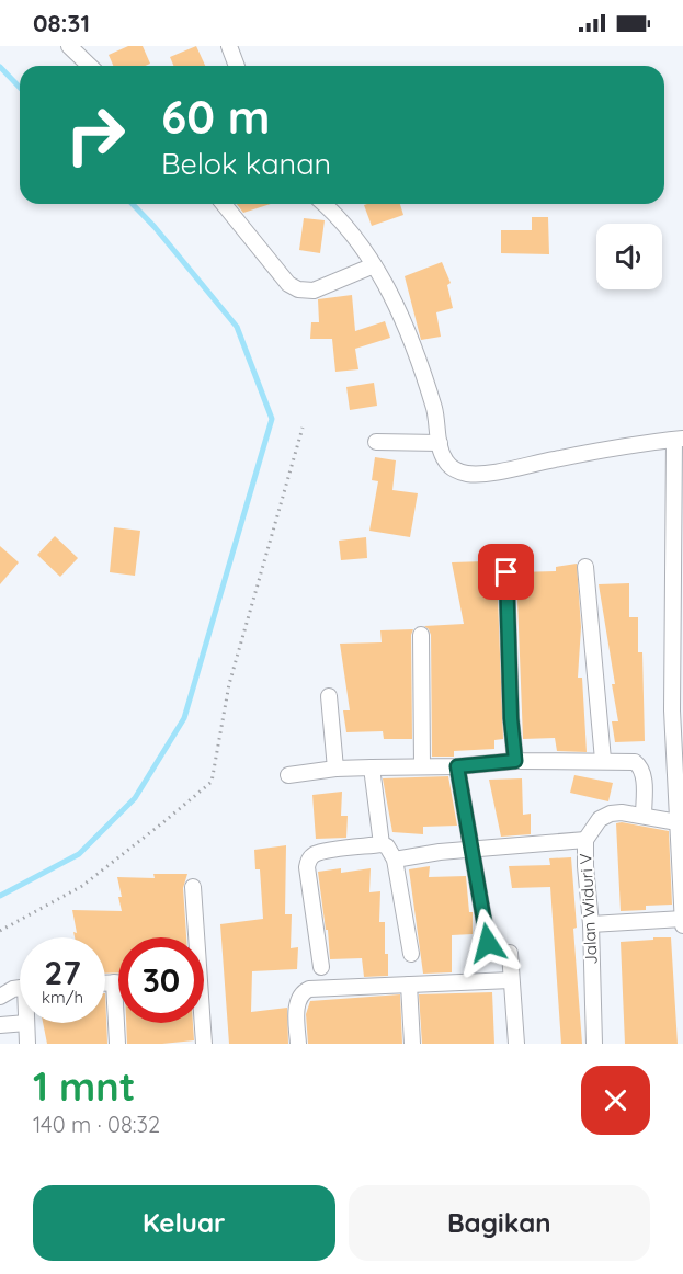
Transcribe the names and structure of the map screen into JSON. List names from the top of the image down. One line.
{"streets":{"street":["Jalan Widuri V"]},"page":{"status":"08:31","turn":["60 m","Belok kanan"],"speed":"27 km/h","limit":"30","heading":["1 mnt","140 m · 08:32"],"buttons":["Keluar","Bagikan"]}}
